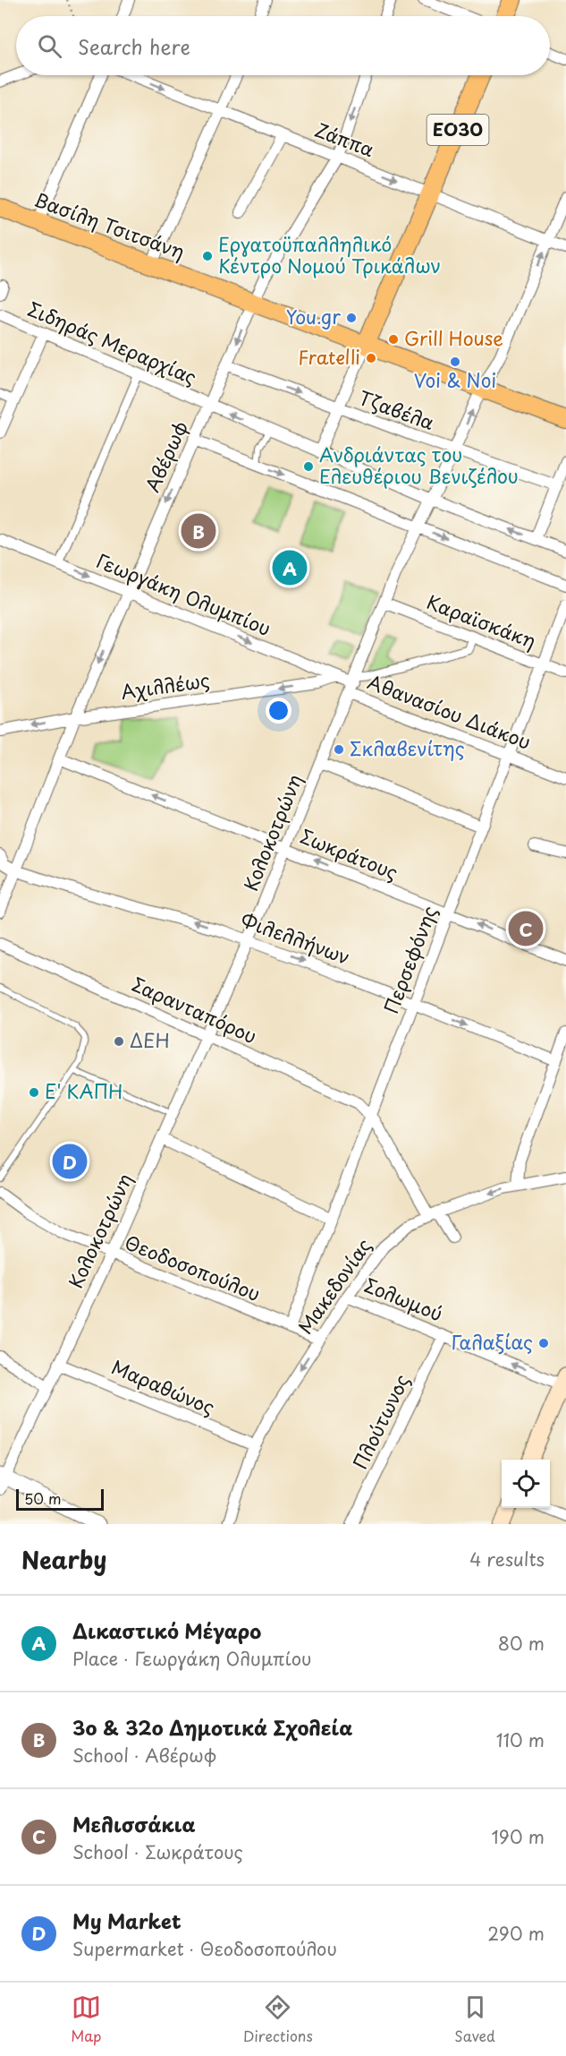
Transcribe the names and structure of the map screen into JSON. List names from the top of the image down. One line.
{"streets":{"main road":["ΕΟ30","Βασίλη Τσιτσάνη"],"street":["Ζάππα","Σιδηράς Μεραρχίας","Τζαβέλα","Αβέρωφ","Γεωργάκη Ολυμπίου","Καραϊσκάκη","Αχιλλέως","Αθανασίου Διάκου","Κολοκοτρώνη","Σωκράτους","Φιλελλήνων","Περσεφόνης","Σαρανταπόρου","Θεοδοσοπούλου","Μακεδονίας","Σολωμού","Μαραθώνος","Πλούτωνος"]},"crossings":[["ΕΟ30","Ζάππα"],["ΕΟ30","Βασίλη Τσιτσάνη"],["Ζάππα","Αβέρωφ"],["Ζάππα","Κολοκοτρώνη"],["Βασίλη Τσιτσάνη","Αβέρωφ"],["Βασίλη Τσιτσάνη","Κολοκοτρώνη"],["Σιδηράς Μεραρχίας","Αβέρωφ"],["Σιδηράς Μεραρχίας","Κολοκοτρώνη"],["Τζαβέλα","Αβέρωφ"],["Τζαβέλα","Κολοκοτρώνη"],["Αβέρωφ","Γεωργάκη Ολυμπίου"],["Αβέρωφ","Αχιλλέως"],["Αβέρωφ","Σωκράτους"],["Αβέρωφ","Φιλελλήνων"],["Γεωργάκη Ολυμπίου","Αχιλλέως"],["Γεωργάκη Ολυμπίου","Αθανασίου Διάκου"],["Γεωργάκη Ολυμπίου","Κολοκοτρώνη"],["Καραϊσκάκη","Κολοκοτρώνη"],["Καραϊσκάκη","Περσεφόνης"],["Αθανασίου Διάκου","Κολοκοτρώνη"],["Αθανασίου Διάκου","Περσεφόνης"],["Κολοκοτρώνη","Σωκράτους"],["Κολοκοτρώνη","Φιλελλήνων"],["Κολοκοτρώνη","Σαρανταπόρου"],["Κολοκοτρώνη","Θεοδοσοπούλου"],["Κολοκοτρώνη","Μαραθώνος"],["Σωκράτους","Περσεφόνης"],["Φιλελλήνων","Περσεφόνης"],["Περσεφόνης","Σαρανταπόρου"],["Περσεφόνης","Θεοδοσοπούλου"],["Θεοδοσοπούλου","Μακεδονίας"],["Μακεδονίας","Σολωμού"],["Μακεδονίας","Μαραθώνος"],["Σολωμού","Πλούτωνος"]],"one_way":["Ζάππα","Γεωργάκη Ολυμπίου","Αχιλλέως","Μακεδονίας","Σολωμού"],"places":["Εργατοϋπαλληλικό Κέντρο Νομού Τρικάλων","You.gr","Grill House","Fratelli","Voi & Noi","Ανδριάντας του Ελευθέριου Βενιζέλου","Σκλαβενίτης","ΔΕΗ","Ε' ΚΑΠΗ","Γαλαξίας"],"scale_bar":"50 m","page":{"search":"Search here","pins":["B","A","C","D"],"scale":"50 m","heading":["Nearby","4 results"],"list":[{"mark":"A","name":"Δικαστικό Μέγαρο","note":"Place · Γεωργάκη Ολυμπίου","value":"80 m"},{"mark":"B","name":"3ο & 32ο Δημοτικά Σχολεία","note":"School · Αβέρωφ","value":"110 m"},{"mark":"C","name":"Μελισσάκια","note":"School · Σωκράτους","value":"190 m"},{"mark":"D","name":"My Market","note":"Supermarket · Θεοδοσοπούλου","value":"290 m"}],"nav":["Map","Directions","Saved"]}}
